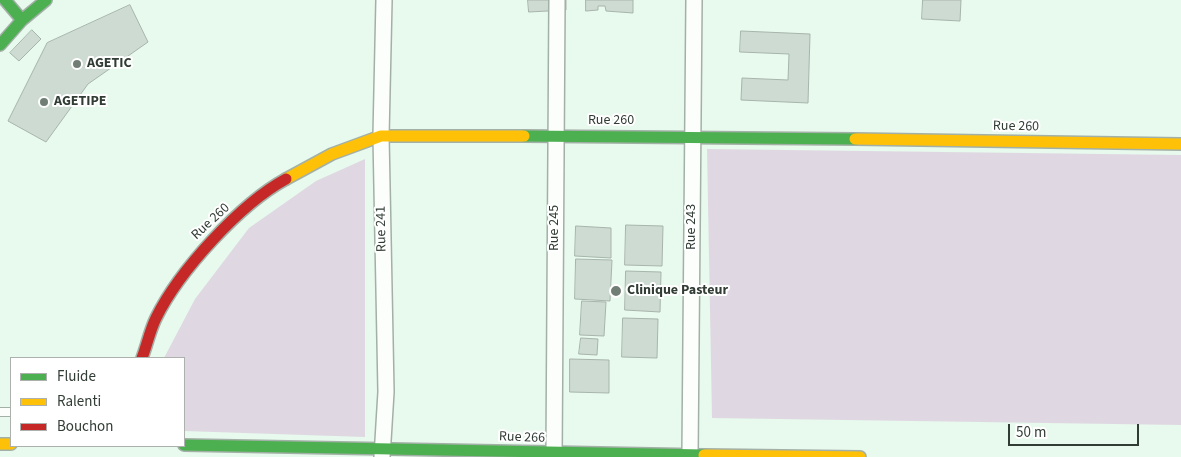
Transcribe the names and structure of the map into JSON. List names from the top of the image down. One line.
{"streets":{"street":["Rue 260","Rue 243","Rue 245","Rue 241","Rue 266"]},"crossings":[["Rue 260","Rue 243"],["Rue 260","Rue 245"],["Rue 260","Rue 241"],["Rue 243","Rue 266"],["Rue 245","Rue 266"],["Rue 241","Rue 266"]],"places":["AGETIC","AGETIPE","Clinique Pasteur"],"legend":["Fluide","Ralenti","Bouchon"],"scale_bar":"50 m"}
